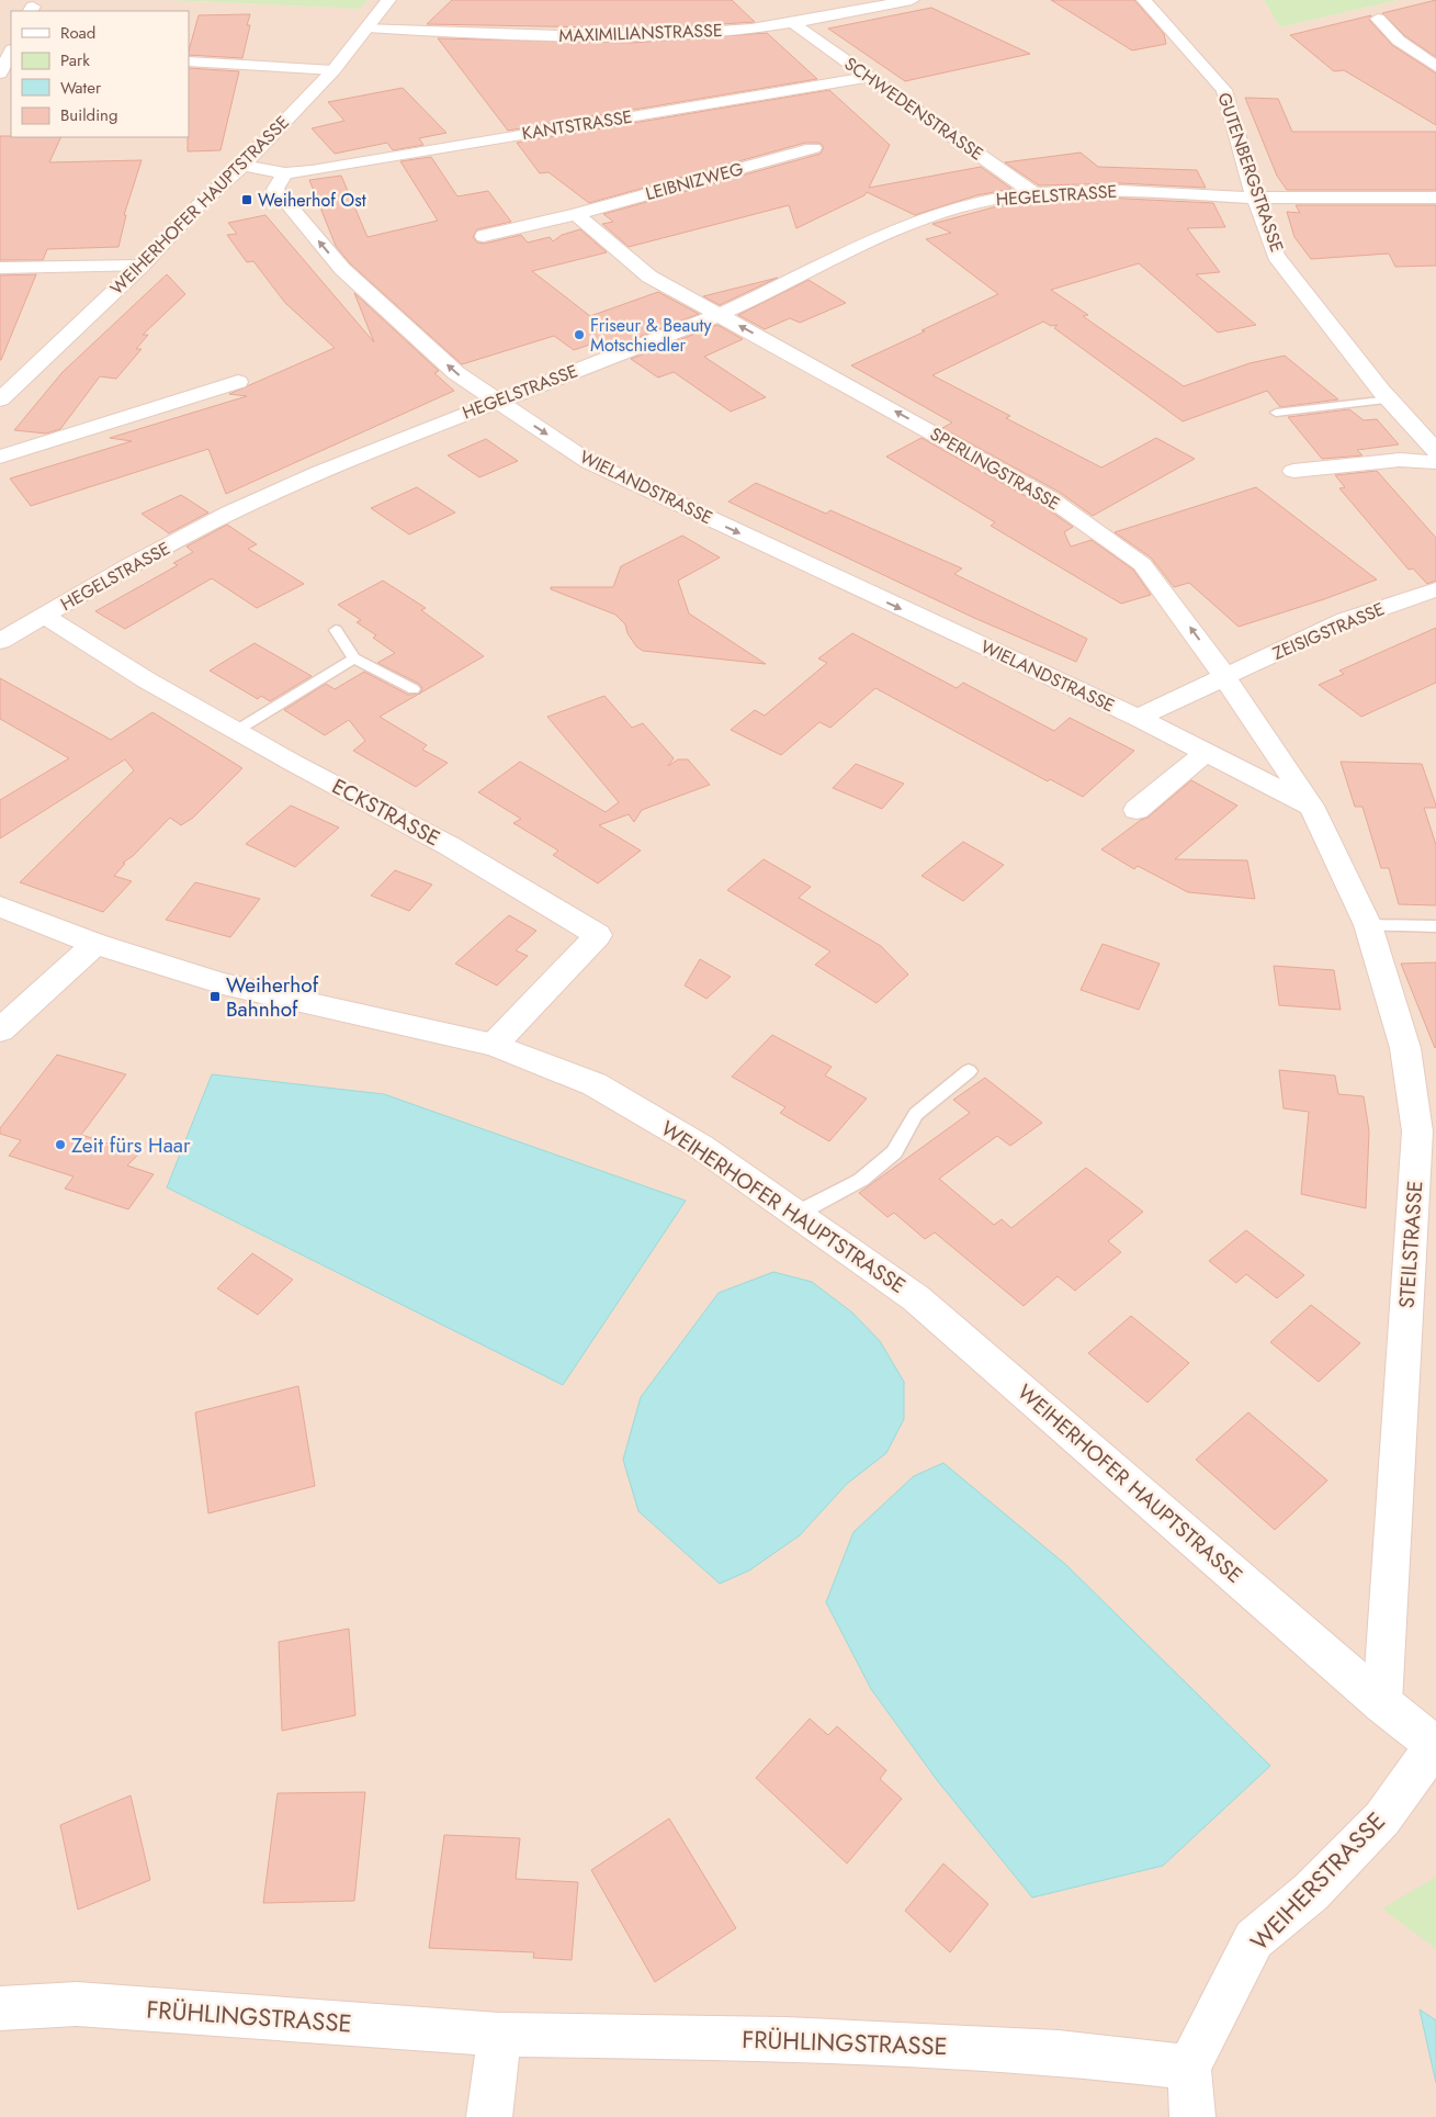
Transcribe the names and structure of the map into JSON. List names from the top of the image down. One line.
{"streets":{"street":["MAXIMILIANSTRASSE","SCHWEDENSTRASSE","KANTSTRASSE","GUTENBERGSTRASSE","LEIBNIZWEG","HEGELSTRASSE","WEIHERHOFER HAUPTSTRASSE","SPERLINGSTRASSE","WIELANDSTRASSE","ZEISIGSTRASSE","ECKSTRASSE","STEILSTRASSE","WEIHERSTRASSE","FRÜHLINGSTRASSE"]},"crossings":[["MAXIMILIANSTRASSE","SCHWEDENSTRASSE"],["MAXIMILIANSTRASSE","WEIHERHOFER HAUPTSTRASSE"],["SCHWEDENSTRASSE","KANTSTRASSE"],["SCHWEDENSTRASSE","HEGELSTRASSE"],["KANTSTRASSE","WIELANDSTRASSE"],["GUTENBERGSTRASSE","HEGELSTRASSE"],["HEGELSTRASSE","SPERLINGSTRASSE"],["HEGELSTRASSE","WIELANDSTRASSE"],["HEGELSTRASSE","ECKSTRASSE"],["WEIHERHOFER HAUPTSTRASSE","ECKSTRASSE"],["WEIHERHOFER HAUPTSTRASSE","STEILSTRASSE"],["WEIHERHOFER HAUPTSTRASSE","WEIHERSTRASSE"],["SPERLINGSTRASSE","WIELANDSTRASSE"],["SPERLINGSTRASSE","ZEISIGSTRASSE"],["SPERLINGSTRASSE","STEILSTRASSE"],["WIELANDSTRASSE","ZEISIGSTRASSE"],["WIELANDSTRASSE","STEILSTRASSE"],["WEIHERSTRASSE","FRÜHLINGSTRASSE"]],"one_way":["SPERLINGSTRASSE"],"places":{"transit":["Weiherhof Ost","Weiherhof Bahnhof"],"other":["Friseur & Beauty Motschiedler","Zeit fürs Haar"]},"legend":["Road","Park","Water","Building"]}
